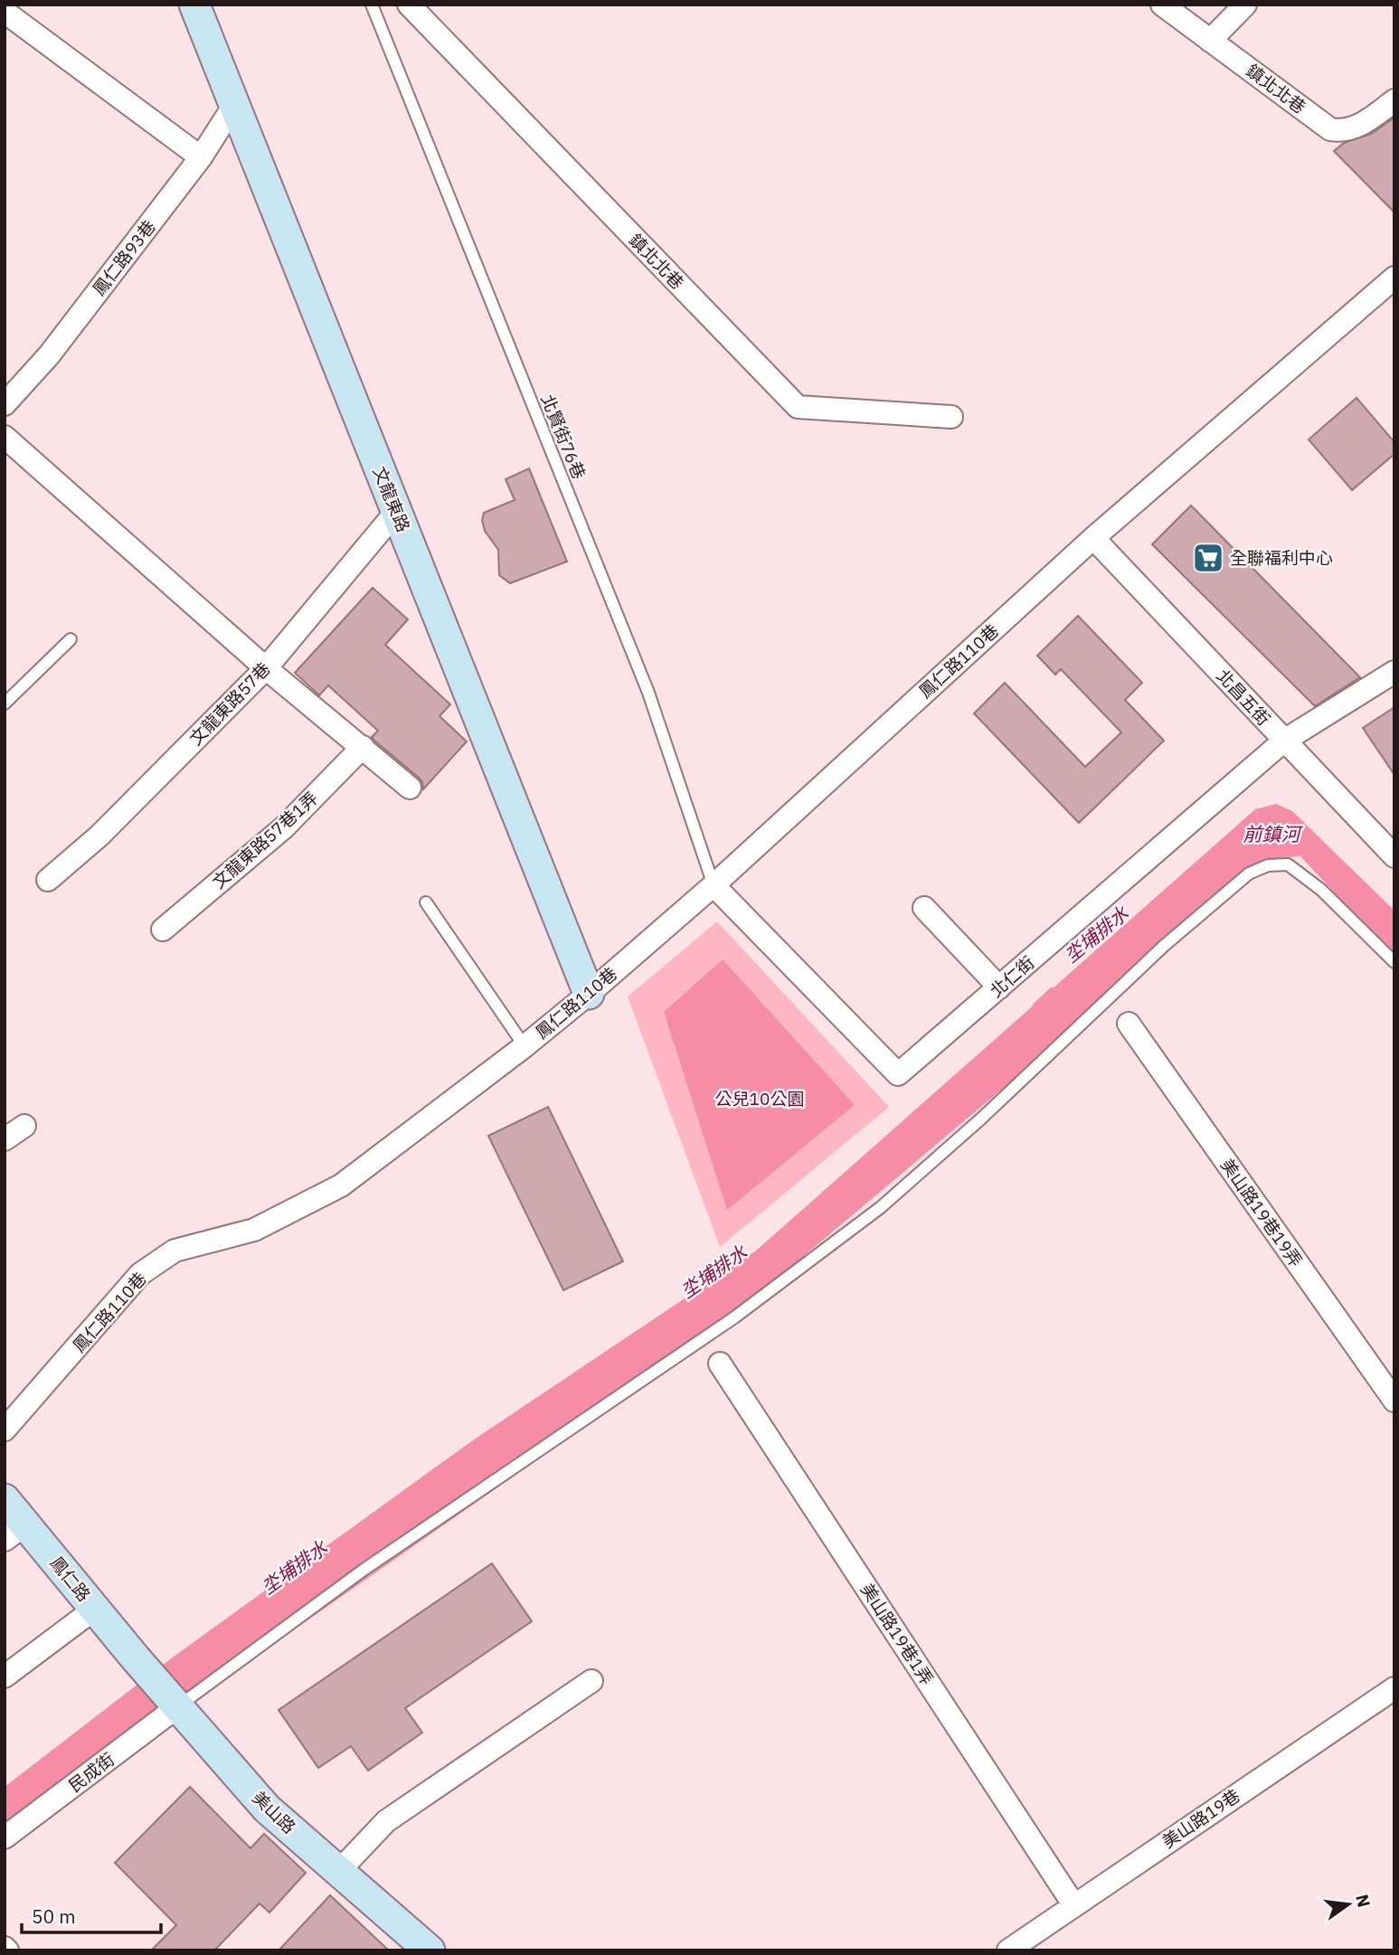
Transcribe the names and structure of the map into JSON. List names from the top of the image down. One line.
{"streets":{"street":["鎮北北巷","鳳仁路93巷","文龍東路","鳳仁路110巷","北昌五街","文龍東路57巷","文龍東路57巷1弄","北仁街","美山路19巷19弄","鳳仁路","美山路19巷1弄","民成街","美山路","美山路19巷"],"lane":["北賢街76巷"]},"crossings":[["鳳仁路93巷","文龍東路"],["北賢街76巷","鳳仁路110巷"],["北賢街76巷","北仁街"],["文龍東路","鳳仁路110巷"],["文龍東路","文龍東路57巷"],["鳳仁路110巷","北昌五街"],["鳳仁路110巷","北仁街"],["北昌五街","北仁街"],["鳳仁路","美山路"],["美山路19巷1弄","美山路19巷"],["民成街","美山路"]],"water":["前鎮河","坔埔排水"],"parks":["公兒10公園"],"places":{"supermarket":["全聯福利中心"]},"scale_bar":"50 m","north":"right"}
